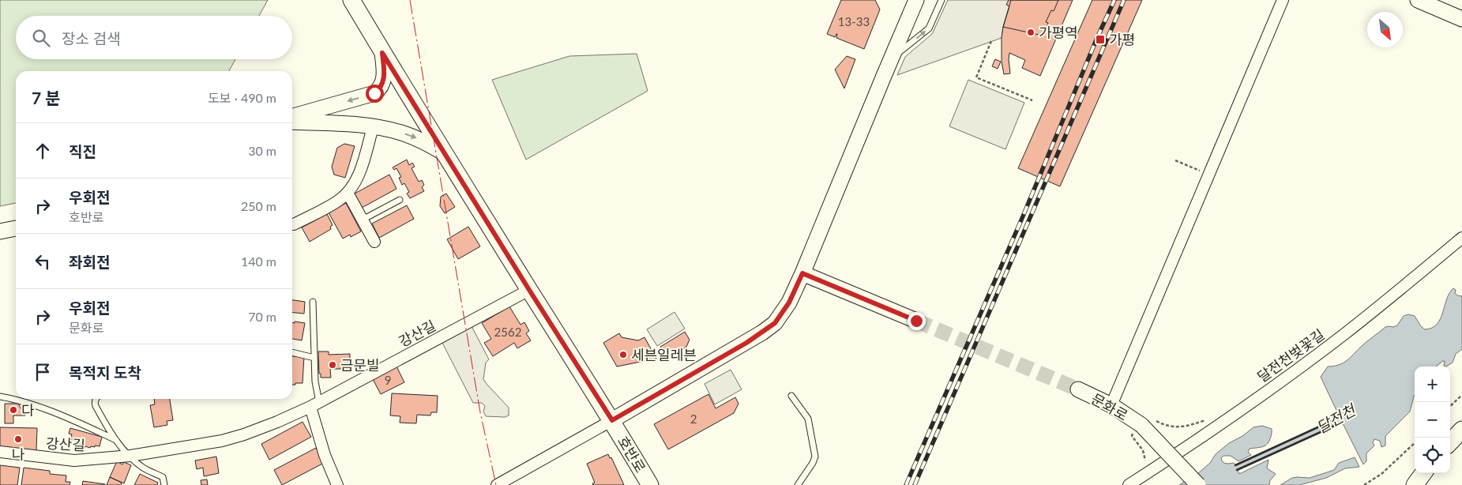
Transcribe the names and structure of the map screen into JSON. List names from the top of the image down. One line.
{"streets":{"main road":["호반로"],"street":["강산길","달전천벚꽃길","문화로"]},"crossings":[["강산길","호반로"]],"water":["달전천"],"places":{"other":["가평역","세븐일레븐","금문빌","다","나"],"transit":["가평"]},"house_numbers":["13-33","2562","9","2"],"north":"bottom right","page":{"search":"장소 검색","heading":["7 분","도보 · 490 m"],"list":[["직진","30 m"],["우회전","호반로","250 m"],["좌회전","140 m"],["우회전","문화로","70 m"],"목적지 도착"],"map_buttons":["+","−"]}}
